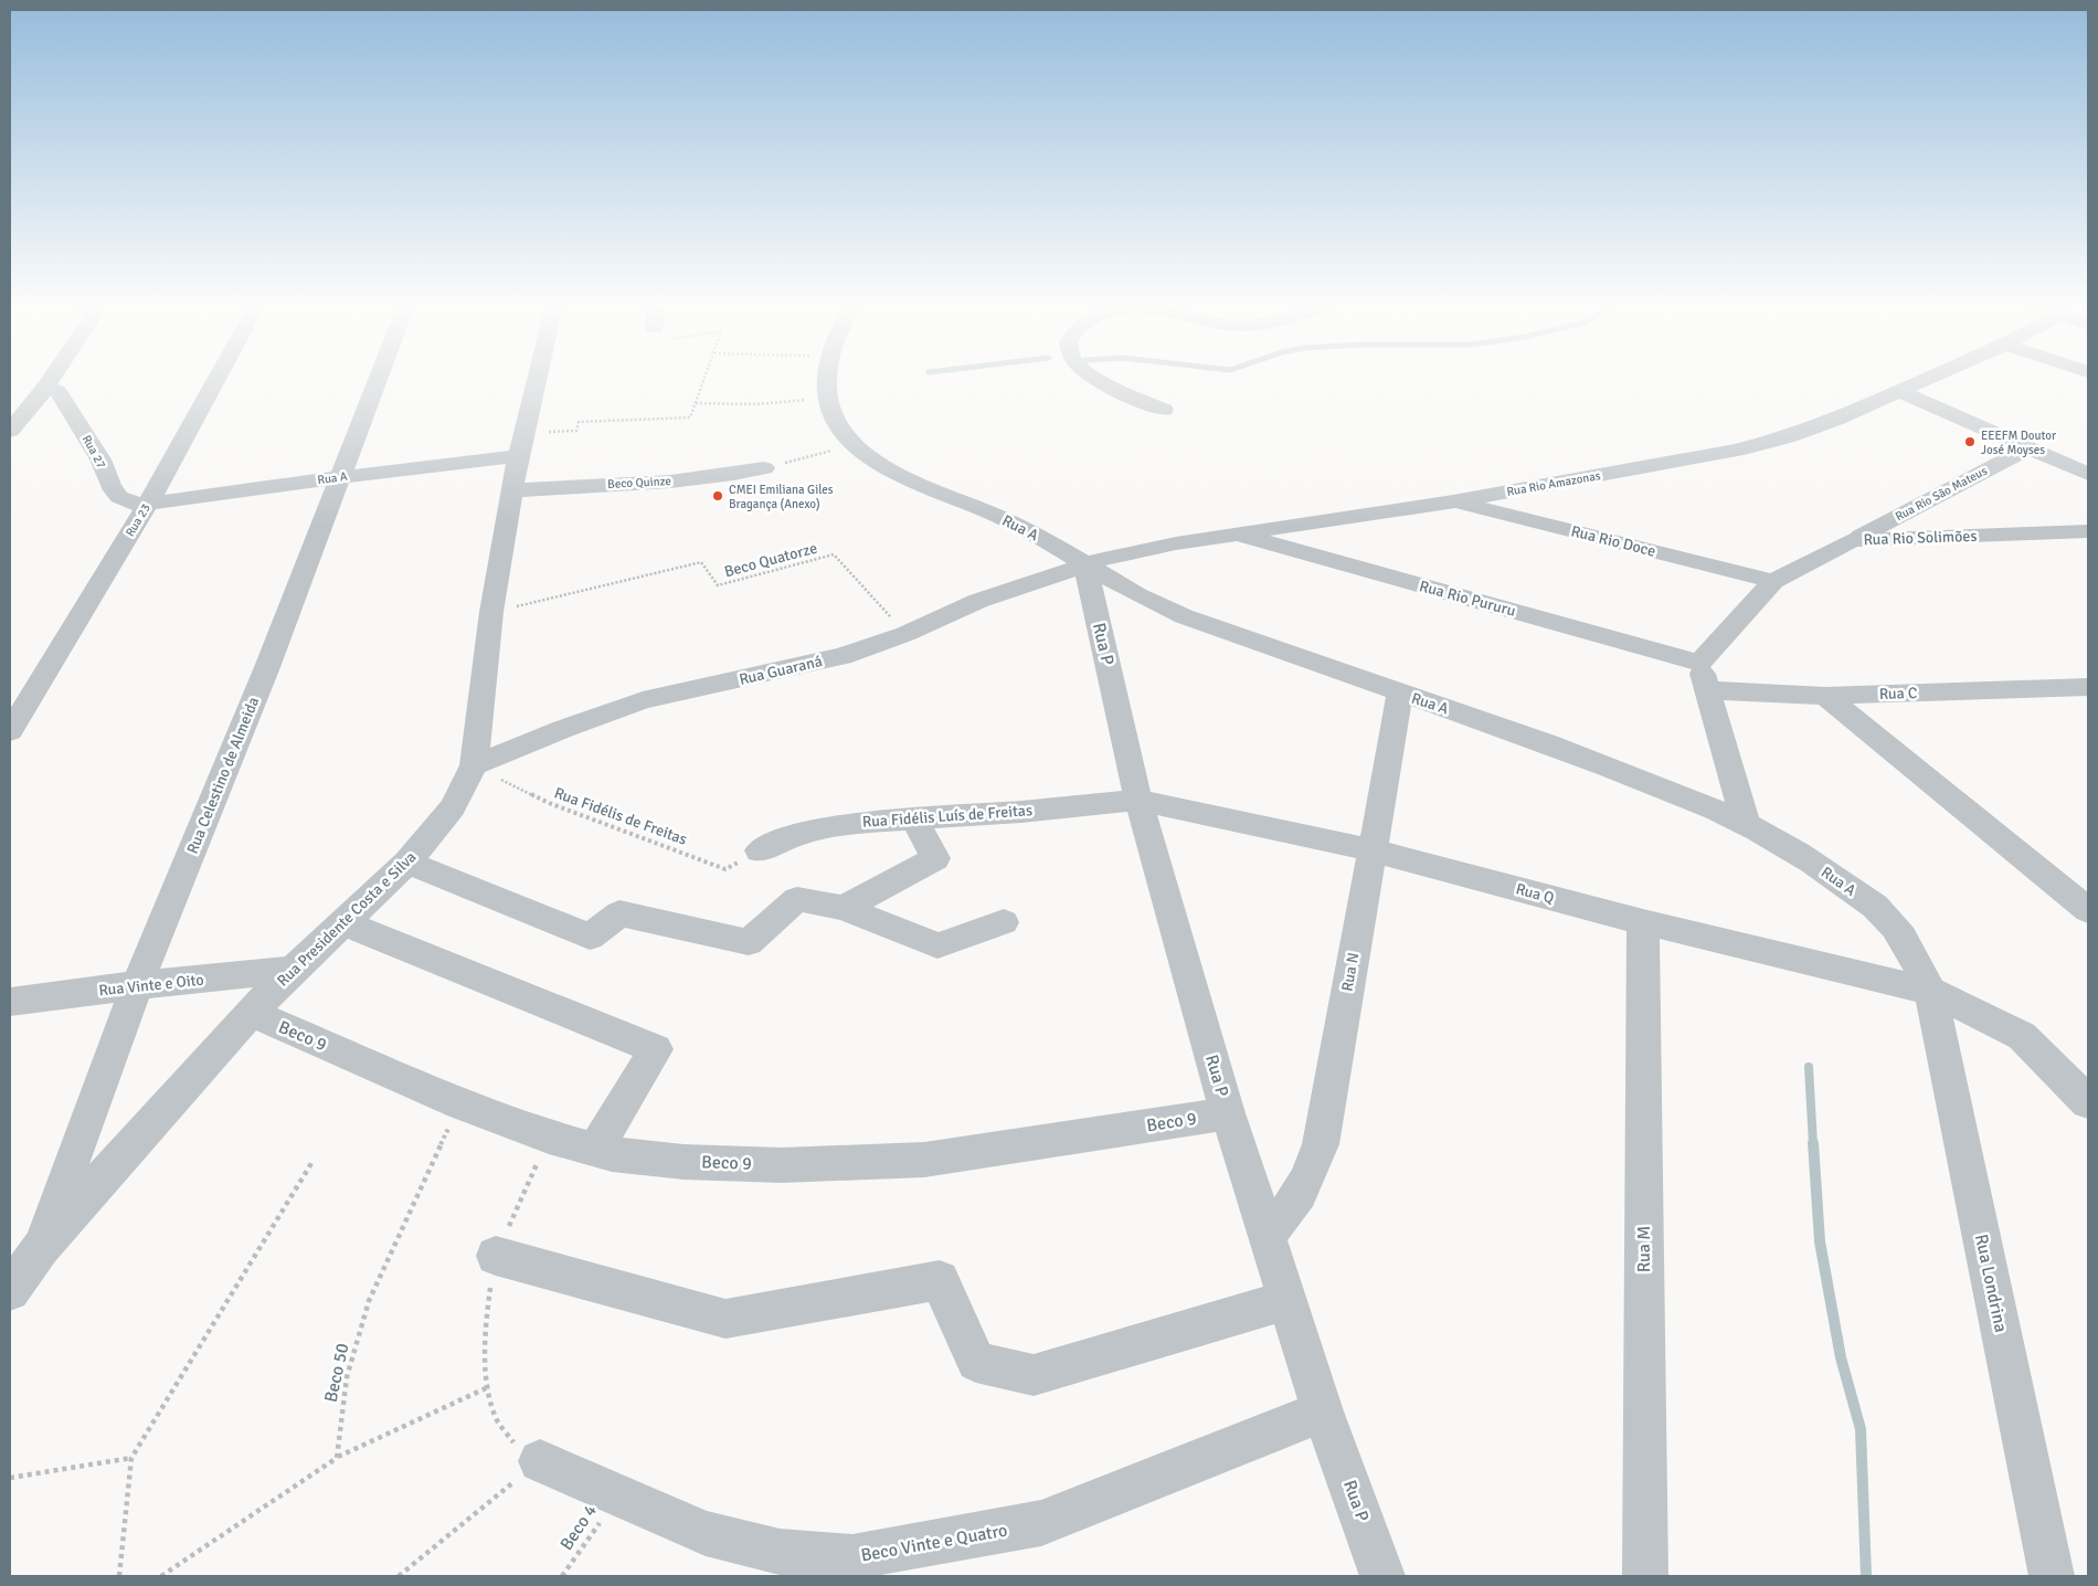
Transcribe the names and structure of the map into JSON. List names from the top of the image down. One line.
{"streets":{"street":["Rua 27","Rua A","Beco Quinze","Rua Rio Amazonas","Rua Rio São Mateus","Rua 23","Rua Rio Solimões","Rua Rio Doce","Rua Rio Pururu","Rua P","Rua Guaraná","Rua C","Rua Celestino de Almeida","Rua Fidélis Luís de Freitas","Rua Q","Rua Presidente Costa e Silva","Rua N","Rua Vinte e Oito","Beco 9","Rua M","Rua Londrina","Beco Vinte e Quatro"],"path":["Beco Quatorze","Rua Fidélis de Freitas","Beco 50","Beco 4"]},"crossings":[["Rua 27","Rua A"],["Rua 27","Rua 23"],["Rua A","Rua Rio Amazonas"],["Rua A","Rua 23"],["Rua A","Rua P"],["Rua A","Rua Guaraná"],["Rua A","Rua Celestino de Almeida"],["Rua A","Rua Q"],["Rua A","Rua Presidente Costa e Silva"],["Rua A","Rua N"],["Rua A","Rua Londrina"],["Beco Quinze","Rua Presidente Costa e Silva"],["Rua Rio Amazonas","Rua Rio Doce"],["Rua Rio Amazonas","Rua Rio Pururu"],["Rua Rio Amazonas","Rua P"],["Rua Rio Amazonas","Rua Guaraná"],["Rua Rio São Mateus","Rua Rio Solimões"],["Rua Rio Solimões","Rua Rio Doce"],["Rua Rio Solimões","Rua Rio Pururu"],["Beco Quatorze","Rua Guaraná"],["Beco Quatorze","Rua Presidente Costa e Silva"],["Rua P","Rua Guaraná"],["Rua P","Rua Fidélis Luís de Freitas"],["Rua P","Rua Q"],["Rua P","Rua N"],["Rua P","Beco 9"],["Rua P","Beco Vinte e Quatro"],["Rua Guaraná","Rua Fidélis de Freitas"],["Rua Guaraná","Rua Presidente Costa e Silva"],["Rua Celestino de Almeida","Rua Presidente Costa e Silva"],["Rua Celestino de Almeida","Rua Vinte e Oito"],["Rua Fidélis de Freitas","Rua Fidélis Luís de Freitas"],["Rua Fidélis de Freitas","Rua Presidente Costa e Silva"],["Rua Fidélis Luís de Freitas","Rua Q"],["Rua Q","Rua N"],["Rua Q","Rua M"],["Rua Q","Rua Londrina"],["Rua Presidente Costa e Silva","Rua Vinte e Oito"],["Rua Presidente Costa e Silva","Beco 9"],["Beco 9","Beco 50"],["Beco 4","Beco Vinte e Quatro"]],"places":["EEEFM Doutor José Moyses","CMEI Emiliana Giles Bragança (Anexo)"]}
